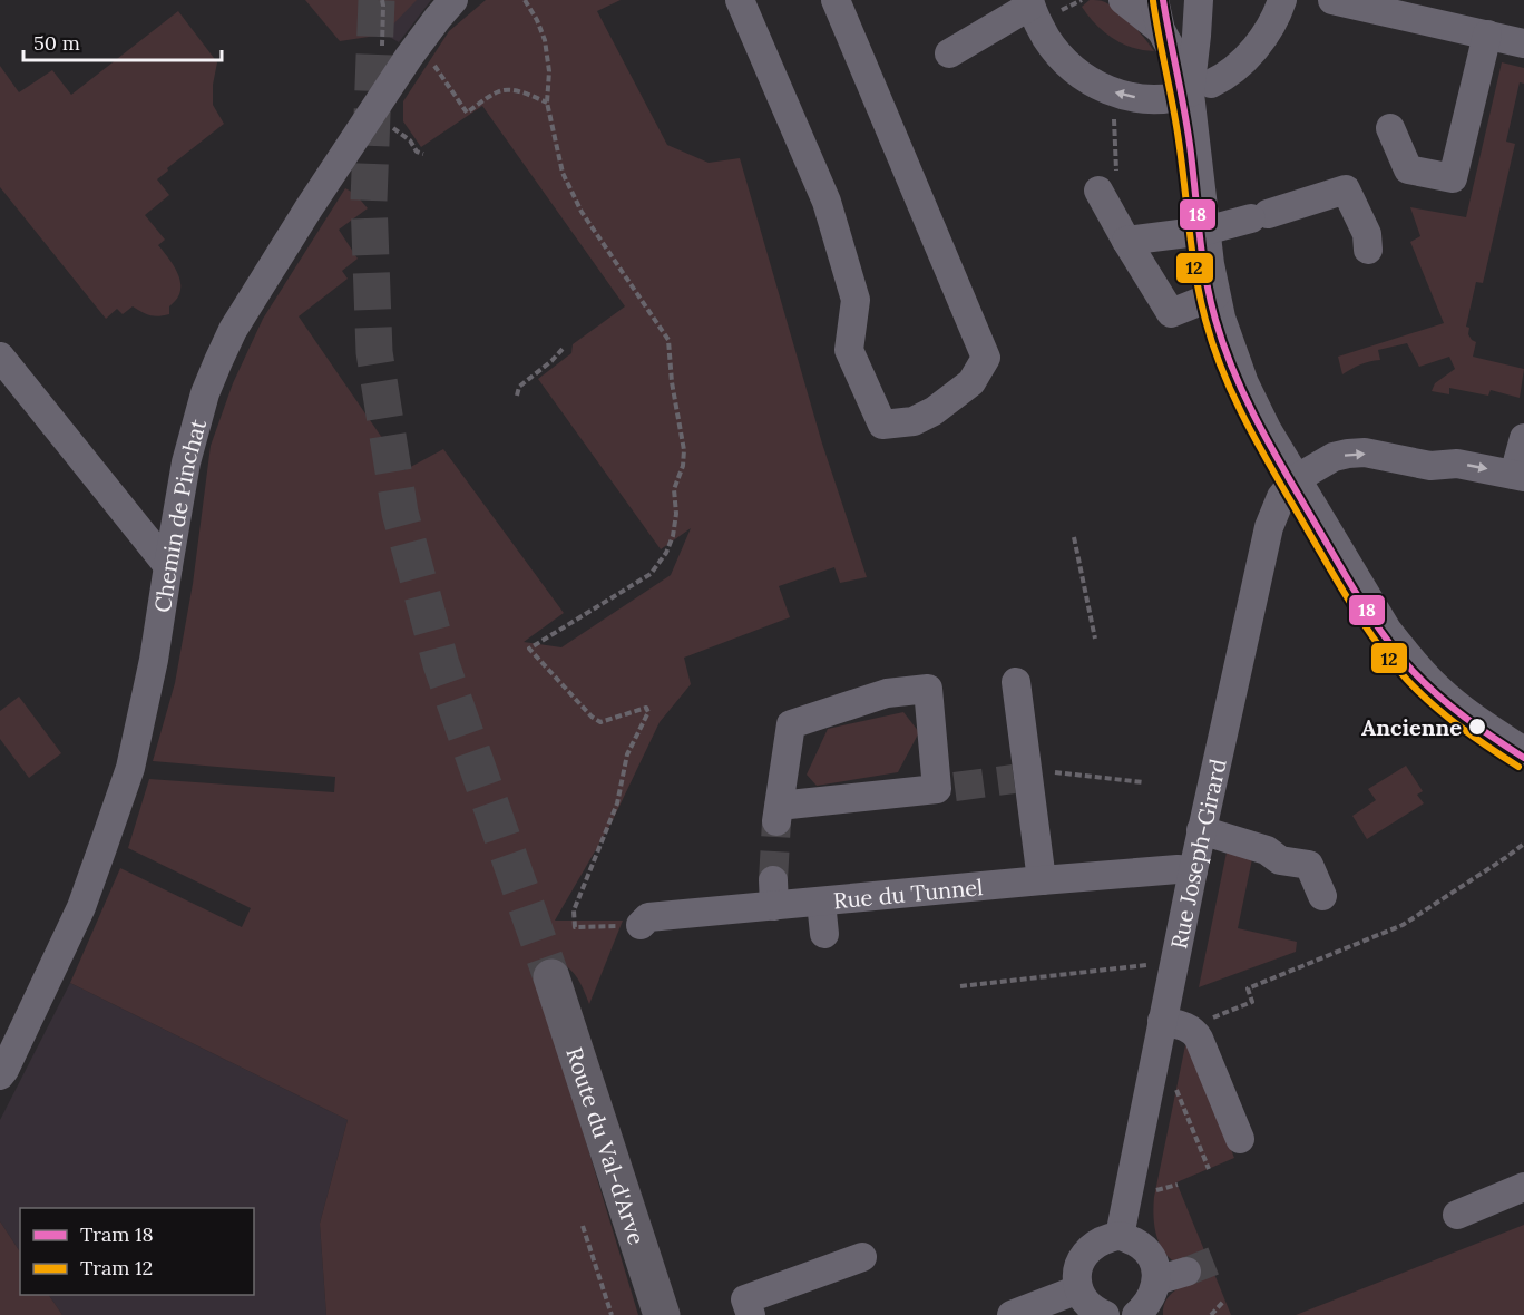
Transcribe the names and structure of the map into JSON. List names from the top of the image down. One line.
{"streets":{"main road":["Route du Val-d'Arve"],"street":["Chemin de Pinchat","Rue Joseph-Girard","Rue du Tunnel"]},"crossings":[["Rue Joseph-Girard","Rue du Tunnel"]],"places":["Ancienne"],"lines":["tram line 18","tram line 12"],"legend":["Tram 18","Tram 12"],"scale_bar":"50 m"}
